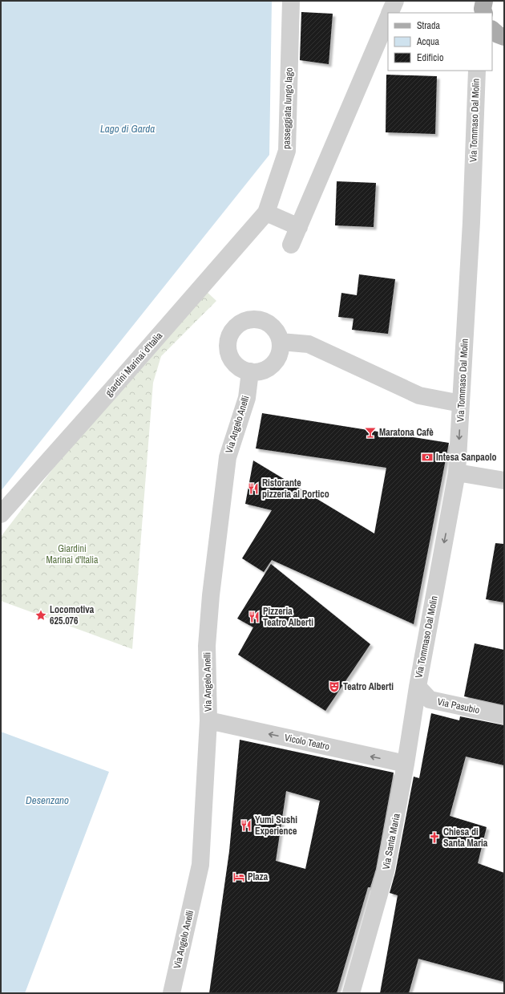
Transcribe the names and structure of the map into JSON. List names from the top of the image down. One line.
{"streets":{"street":["passeggiata lungo lago","Via Tommaso Dal Molin","giardini Marinai d'Italia","Via Angelo Anelli","Via Pasubio","Vicolo Teatro","Via Santa Maria"]},"crossings":[["passeggiata lungo lago","giardini Marinai d'Italia"],["Via Tommaso Dal Molin","Via Pasubio"],["Via Tommaso Dal Molin","Via Santa Maria"],["Via Angelo Anelli","Vicolo Teatro"],["Via Pasubio","Via Santa Maria"],["Vicolo Teatro","Via Santa Maria"]],"one_way":["Via Tommaso Dal Molin","Vicolo Teatro"],"water":["Lago di Garda","Desenzano"],"parks":["Giardini Marinai d'Italia"],"places":{"bar":["Maratona Cafè"],"bank":["Intesa Sanpaolo"],"restaurant":["Ristorante pizzeria al Portico","Pizzeria Teatro Alberti","Yumi Sushi Experience"],"place":["Locomotiva 625.076"],"theatre":["Teatro Alberti"],"church":["Chiesa di Santa Maria"],"hotel":["Plaza"]},"legend":["Strada","Acqua","Edificio"]}
